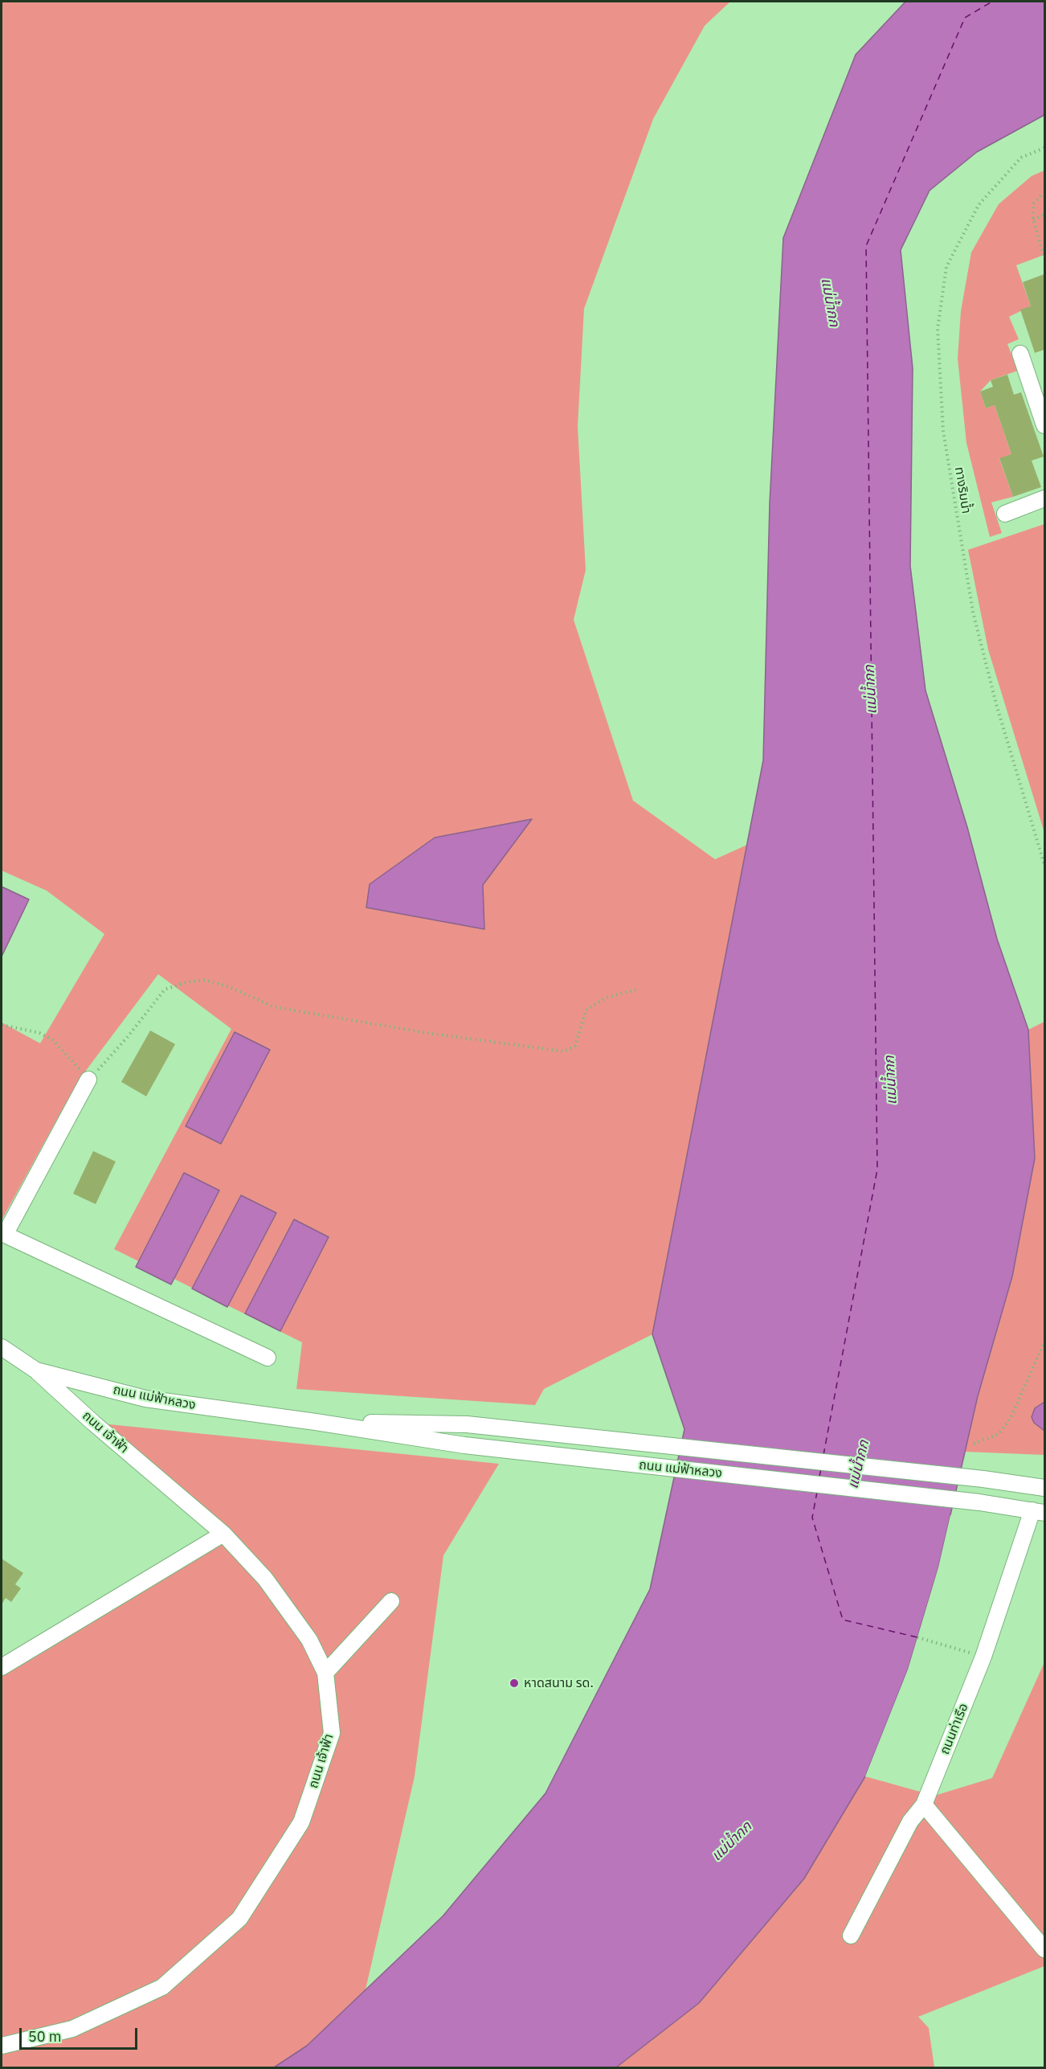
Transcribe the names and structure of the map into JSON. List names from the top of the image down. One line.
{"streets":{"street":["ถนน แม่ฟ้าหลวง","ถนน เจ้าฟ้า","ถนนท่าเรือ"],"path":["ทางริมน้ำ"]},"crossings":[["ถนน แม่ฟ้าหลวง","ถนน เจ้าฟ้า"],["ถนน แม่ฟ้าหลวง","ถนนท่าเรือ"]],"water":["แม่น้ำกก"],"places":["หาดสนาม รด."],"scale_bar":"50 m"}
